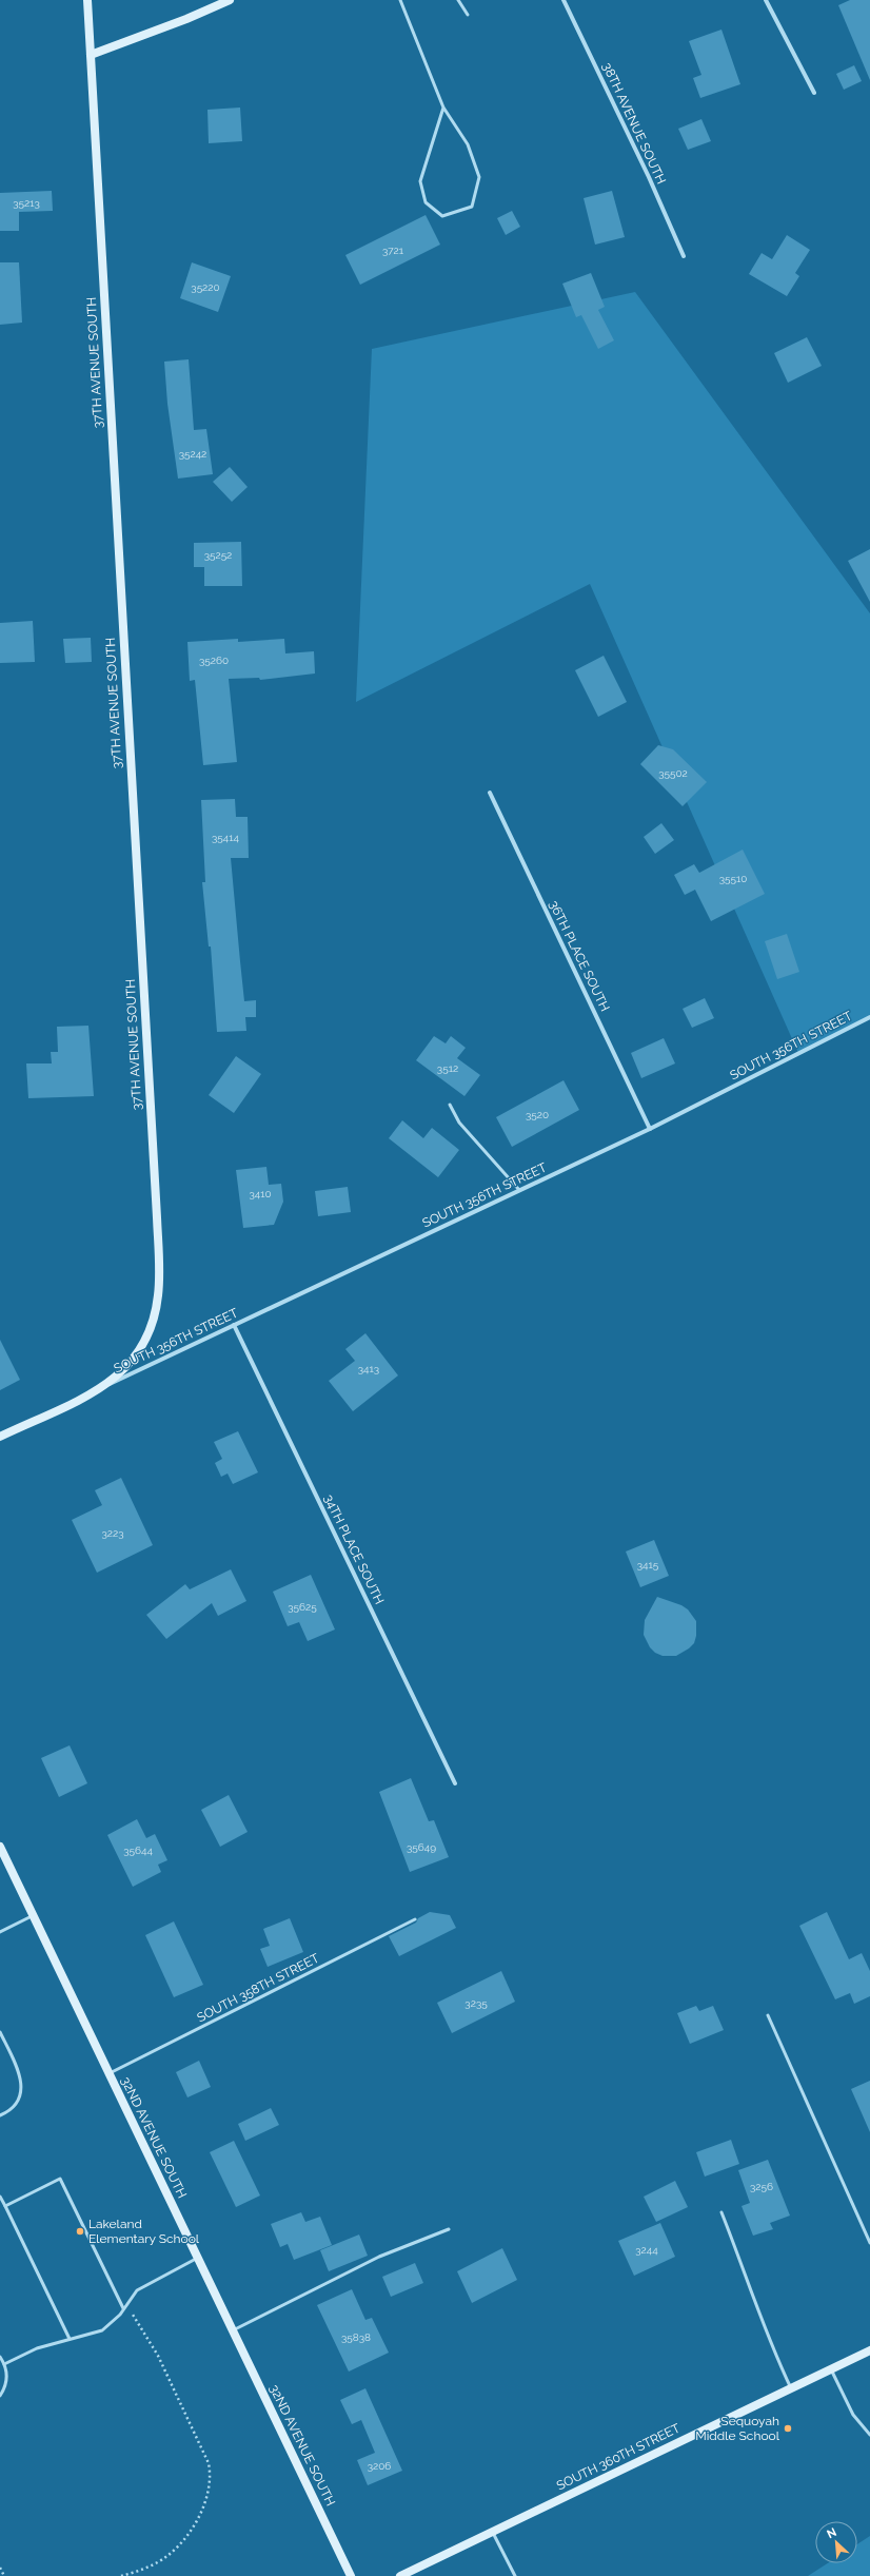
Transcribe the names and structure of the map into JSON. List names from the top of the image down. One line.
{"streets":{"street":["38TH AVENUE SOUTH","37TH AVENUE SOUTH","36TH PLACE SOUTH","SOUTH 356TH STREET","34TH PLACE SOUTH","32ND AVENUE SOUTH","SOUTH 360TH STREET"],"lane":["SOUTH 358TH STREET"]},"crossings":[["37TH AVENUE SOUTH","SOUTH 356TH STREET"],["36TH PLACE SOUTH","SOUTH 356TH STREET"],["SOUTH 356TH STREET","34TH PLACE SOUTH"],["SOUTH 358TH STREET","32ND AVENUE SOUTH"]],"places":["Lakeland Elementary School","Sequoyah Middle School"],"house_numbers":["35213","3721","35220","35242","35252","35260","35502","35414","35510","3512","3520","3410","3413","3223","3415","35625","35649","35644","3235","3256","3244","35838","3206"],"north":"top left"}
